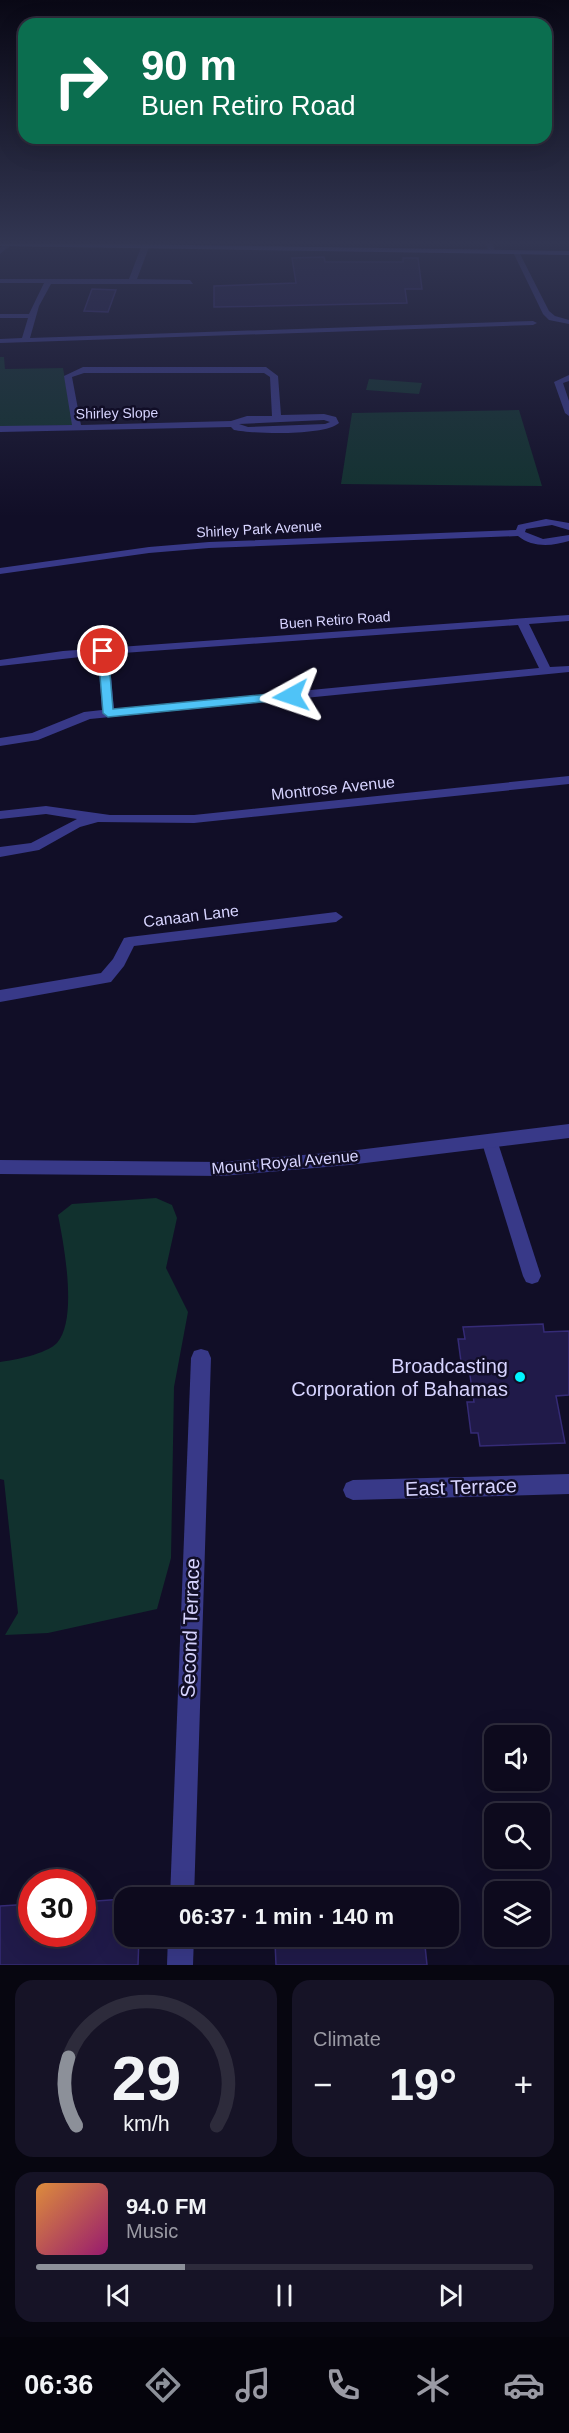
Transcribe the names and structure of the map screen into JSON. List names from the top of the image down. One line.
{"streets":{"street":["Shirley Slope","Shirley Park Avenue","Buen Retiro Road","Montrose Avenue","Canaan Lane","Mount Royal Avenue","East Terrace","Second Terrace"]},"places":["Broadcasting Corporation of Bahamas"],"page":{"turn":["90 m","Buen Retiro Road"],"limit":"30","trip":"06:37 · 1 min · 140 m","tile":"Climate","heat":["−","19°","+"],"song":["94.0 FM","Music"],"tabs":"06:36","gauge":["29","km/h"]}}
